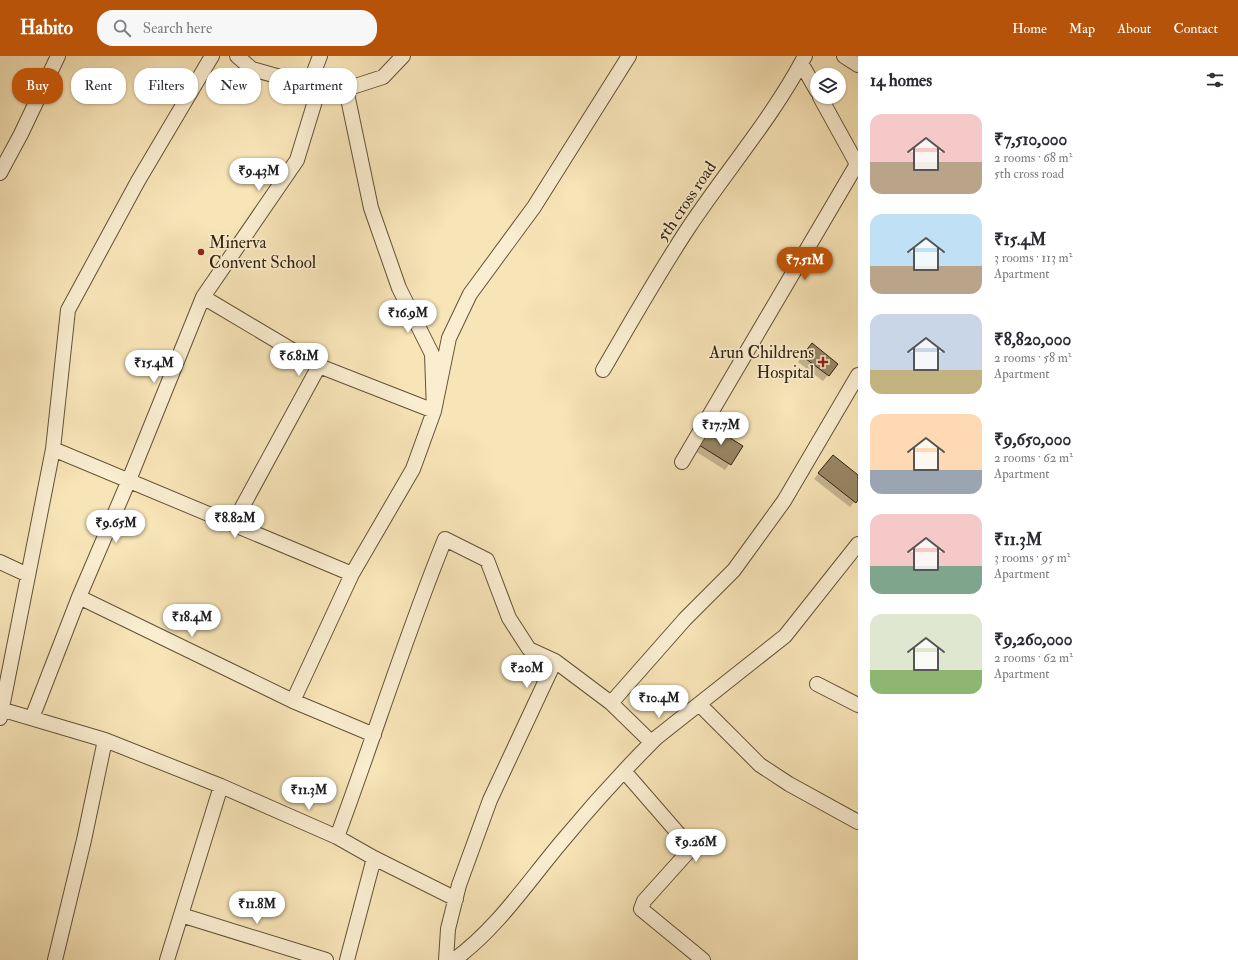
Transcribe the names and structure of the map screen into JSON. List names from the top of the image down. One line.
{"streets":{"street":["5th cross road"]},"places":{"other":["Minerva Convent School"],"health":["Arun Childrens Hospital"]},"page":{"header":"Habito","search":"Search here","nav":["Home","Map","About","Contact"],"heading":"14 homes","chip":["Buy","Rent","Filters","New","Apartment"],"list":[{"name":"₹7,510,000","note":"2 rooms · 68 m² · 5th cross road"},{"name":"₹15.4M","note":"3 rooms · 113 m² · Apartment"},{"name":"₹8,820,000","note":"2 rooms · 58 m² · Apartment"},{"name":"₹9,650,000","note":"2 rooms · 62 m² · Apartment"},{"name":"₹11.3M","note":"3 rooms · 95 m² · Apartment"},{"name":"₹9,260,000","note":"2 rooms · 62 m² · Apartment"}],"price":["₹9.43M","₹7.51M","₹16.9M","₹6.81M","₹15.4M","₹17.7M","₹8.82M","₹9.65M","₹18.4M","₹20M","₹10.4M","₹11.3M","₹9.26M","₹11.8M"]}}
